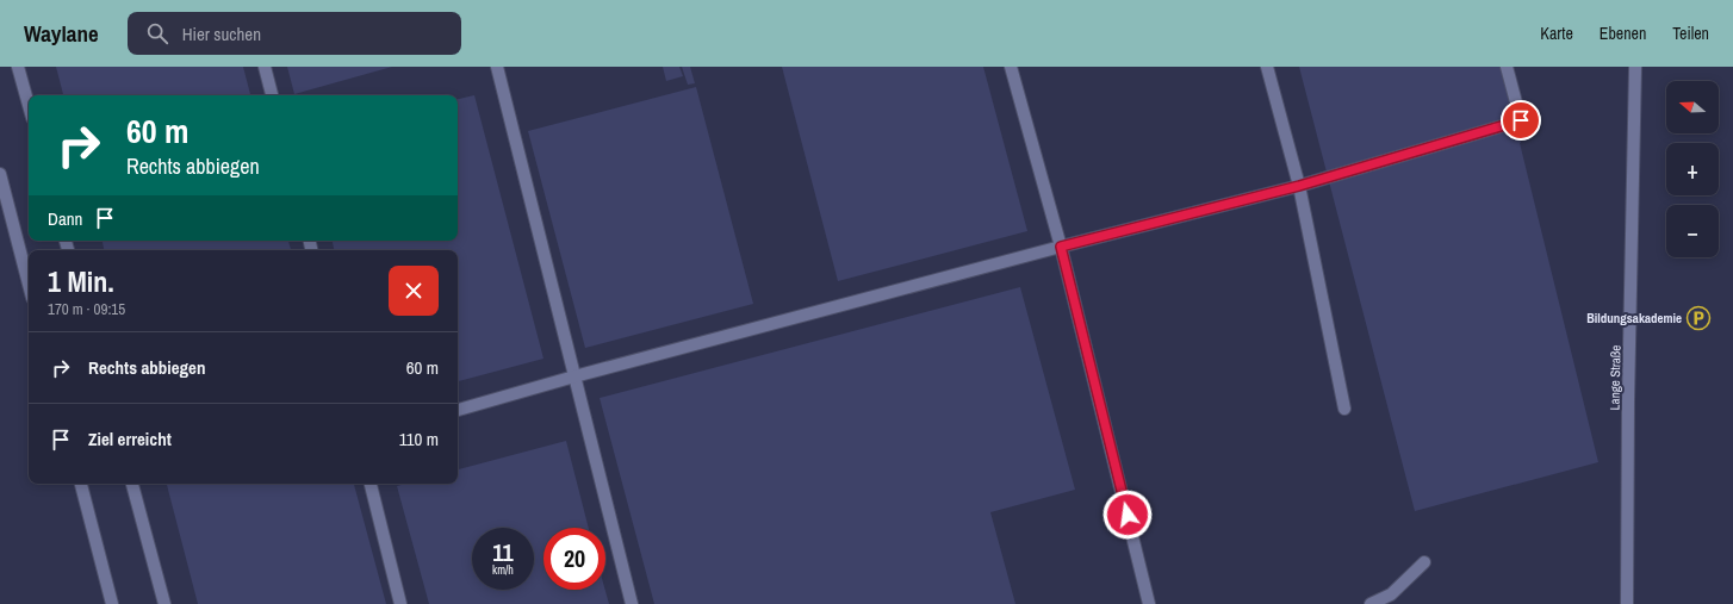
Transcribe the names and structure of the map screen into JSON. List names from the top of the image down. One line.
{"streets":{"street":["Lange Straße"]},"places":{"parking":["Bildungsakademie"]},"north":"left","page":{"header":"Waylane","search":"Hier suchen","nav":["Karte","Ebenen","Teilen"],"map_buttons":["+","−"],"turn":["60 m","Rechts abbiegen"],"then":"Dann","heading":["1 Min.","170 m · 09:15"],"list":[{"name":"Rechts abbiegen","value":"60 m"},{"name":"Ziel erreicht","value":"110 m"}],"speed":"11 km/h","limit":"20"}}
